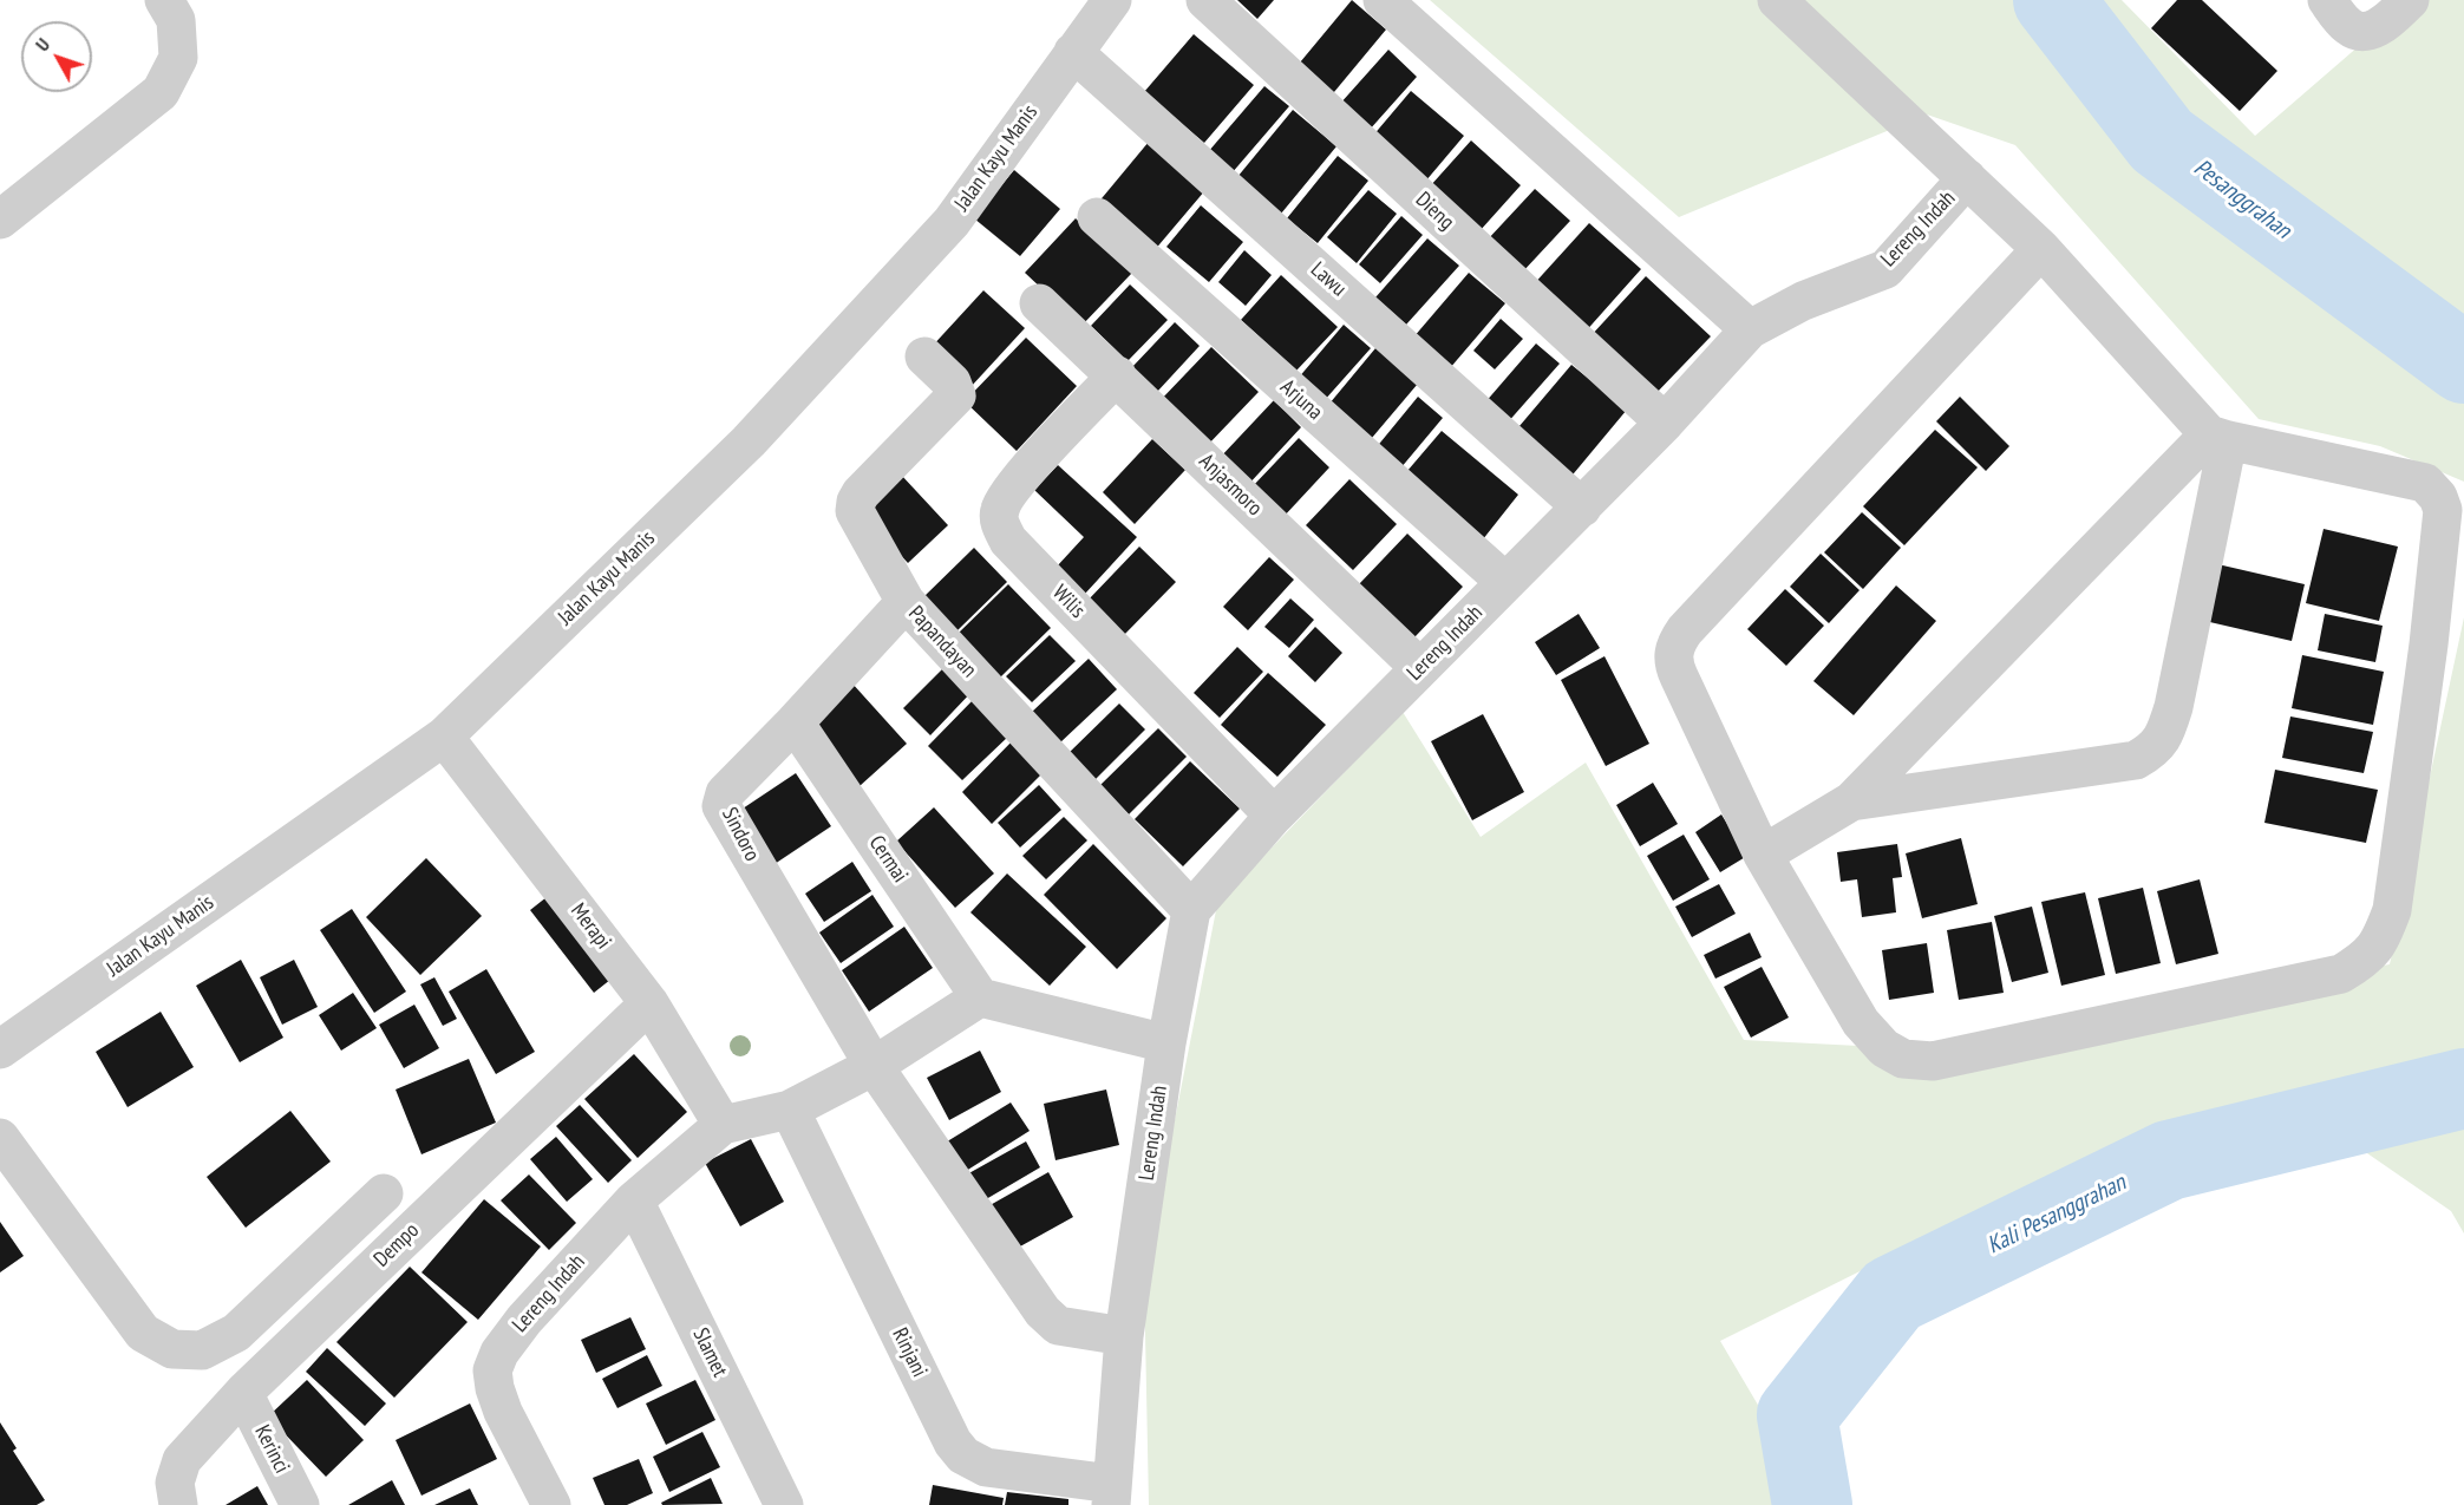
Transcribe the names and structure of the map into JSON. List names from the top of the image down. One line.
{"streets":{"street":["Jalan Kayu Manis","Dieng","Lereng Indah","Lawu","Arjuna","Anjasmoro","Wilis","Papandayan","Sindoro","Cermai","Merapi","Dempo","Slamet","Rinjani","Kerinci"]},"crossings":[["Jalan Kayu Manis","Lawu"],["Jalan Kayu Manis","Merapi"],["Dieng","Lereng Indah"],["Lereng Indah","Lawu"],["Lereng Indah","Arjuna"],["Lereng Indah","Anjasmoro"],["Lereng Indah","Wilis"],["Lereng Indah","Papandayan"],["Lereng Indah","Sindoro"],["Lereng Indah","Merapi"],["Lereng Indah","Slamet"],["Lereng Indah","Rinjani"],["Anjasmoro","Wilis"],["Papandayan","Sindoro"],["Sindoro","Cermai"],["Merapi","Dempo"],["Dempo","Kerinci"]],"water":["Pesanggrahan","Kali Pesanggrahan"],"north":"top left"}
